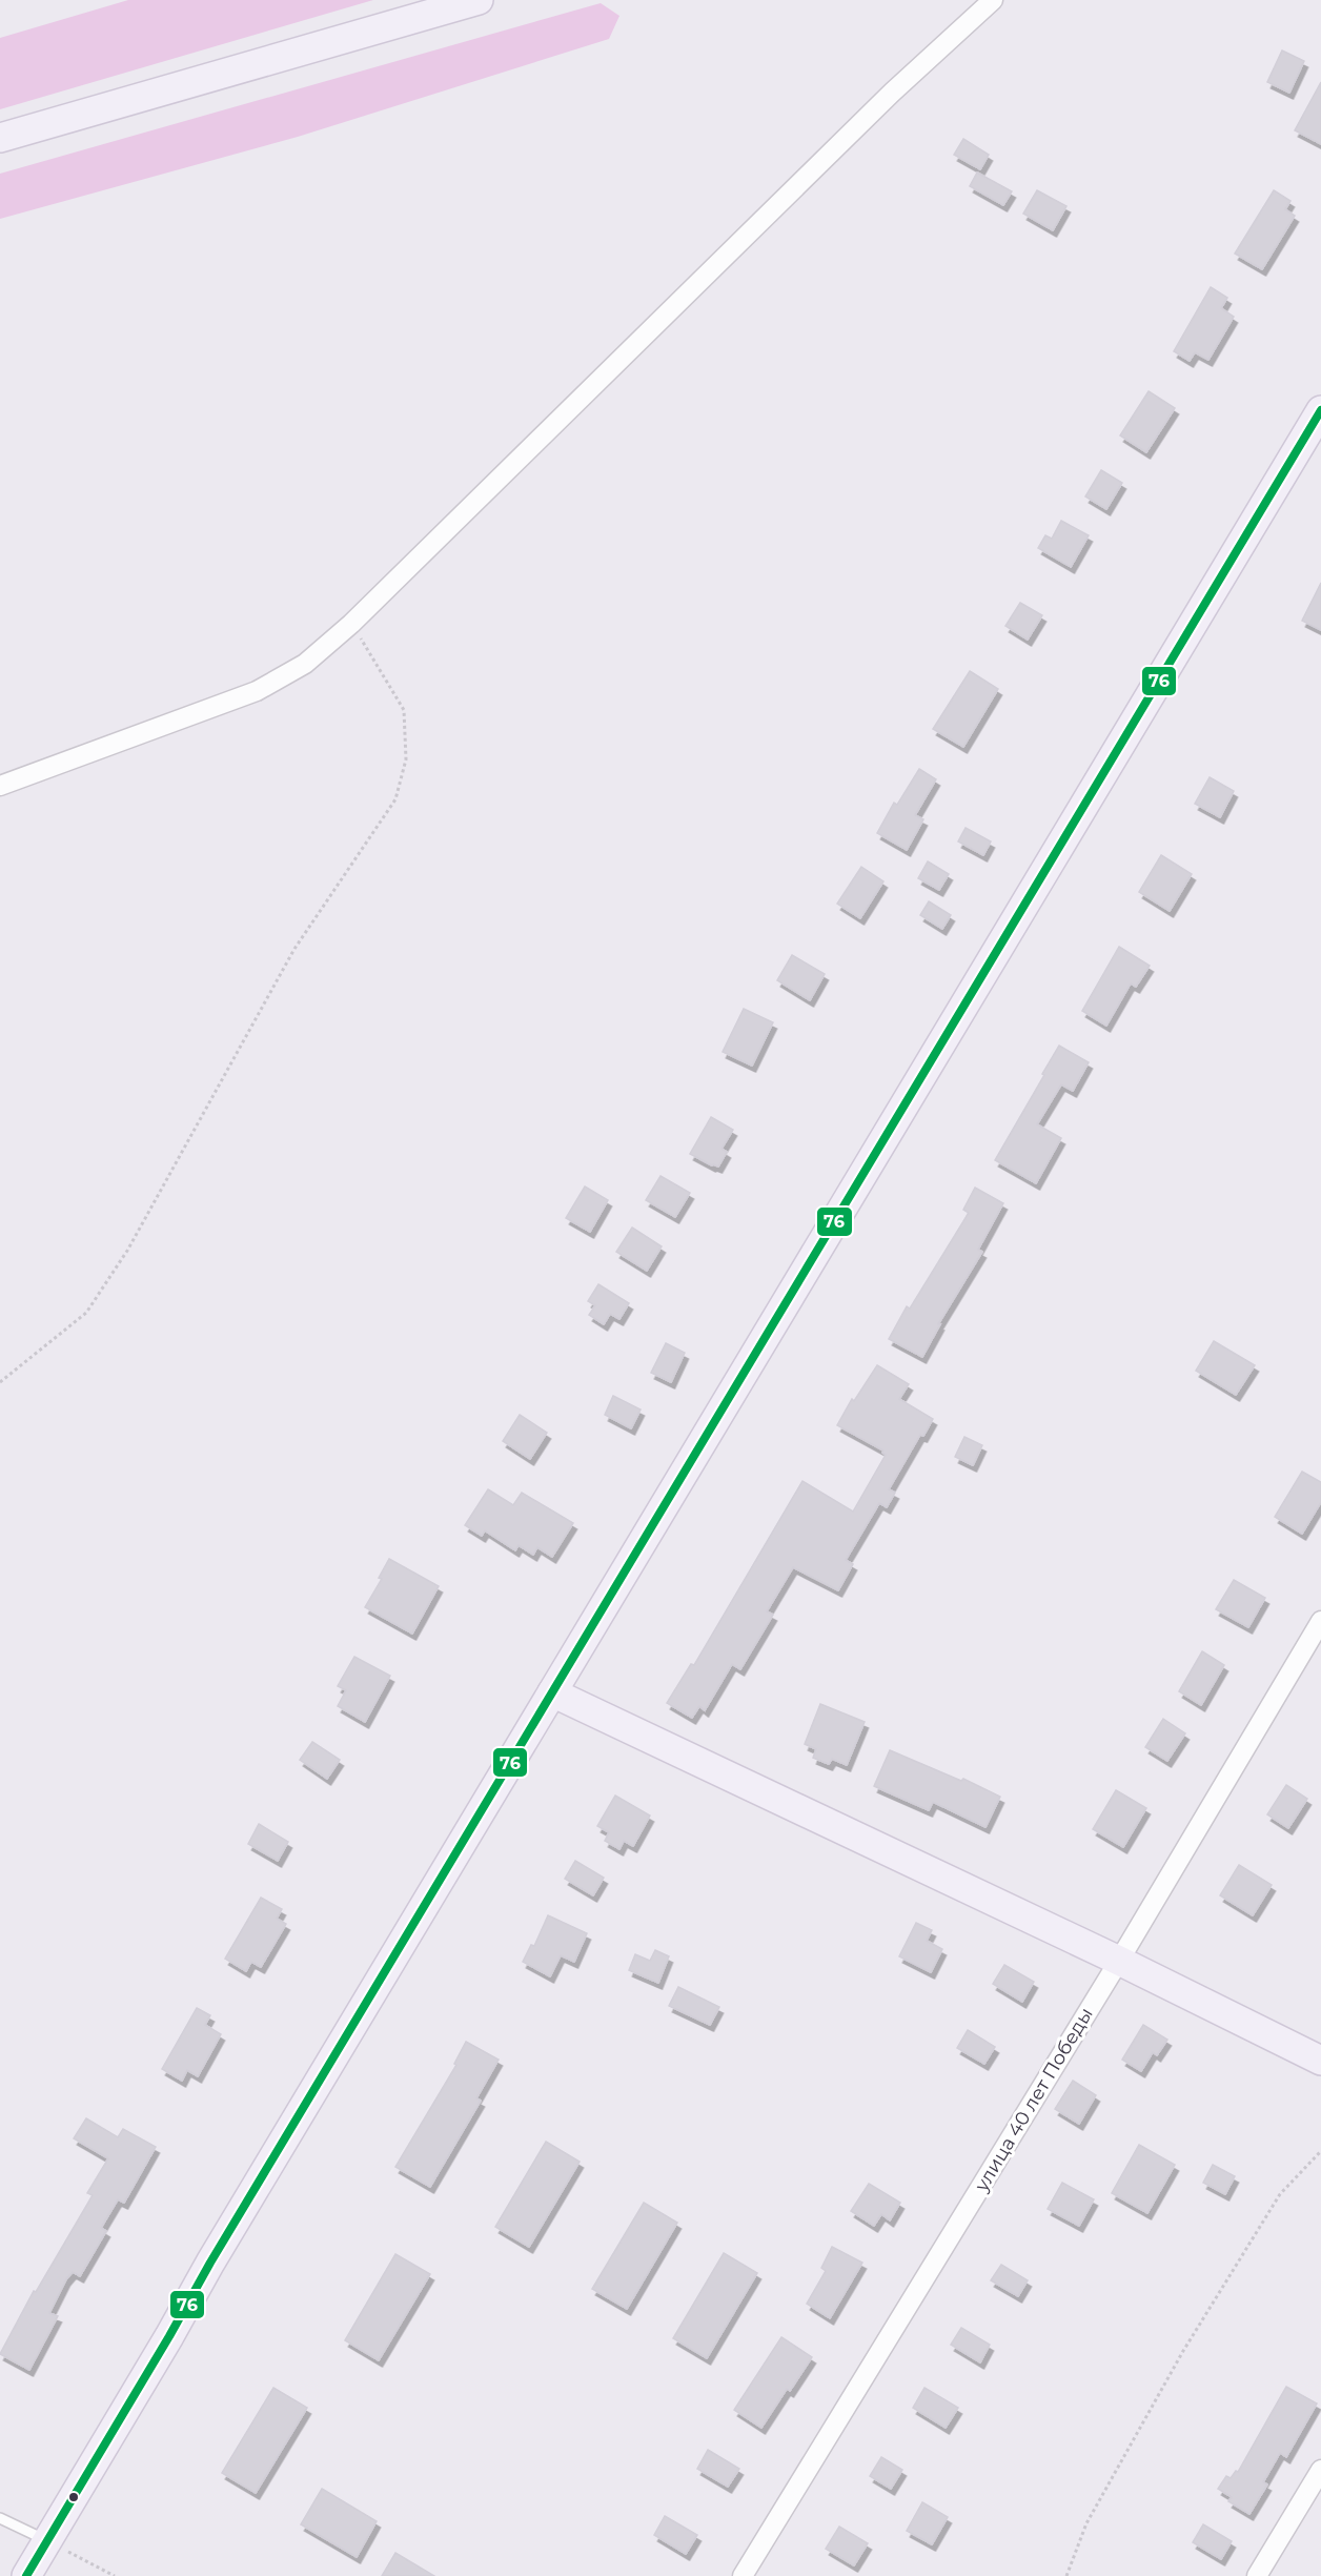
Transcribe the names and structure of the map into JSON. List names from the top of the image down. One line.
{"streets":{"street":["улица 40 лет Победы"]},"lines":["transit line 76"]}
